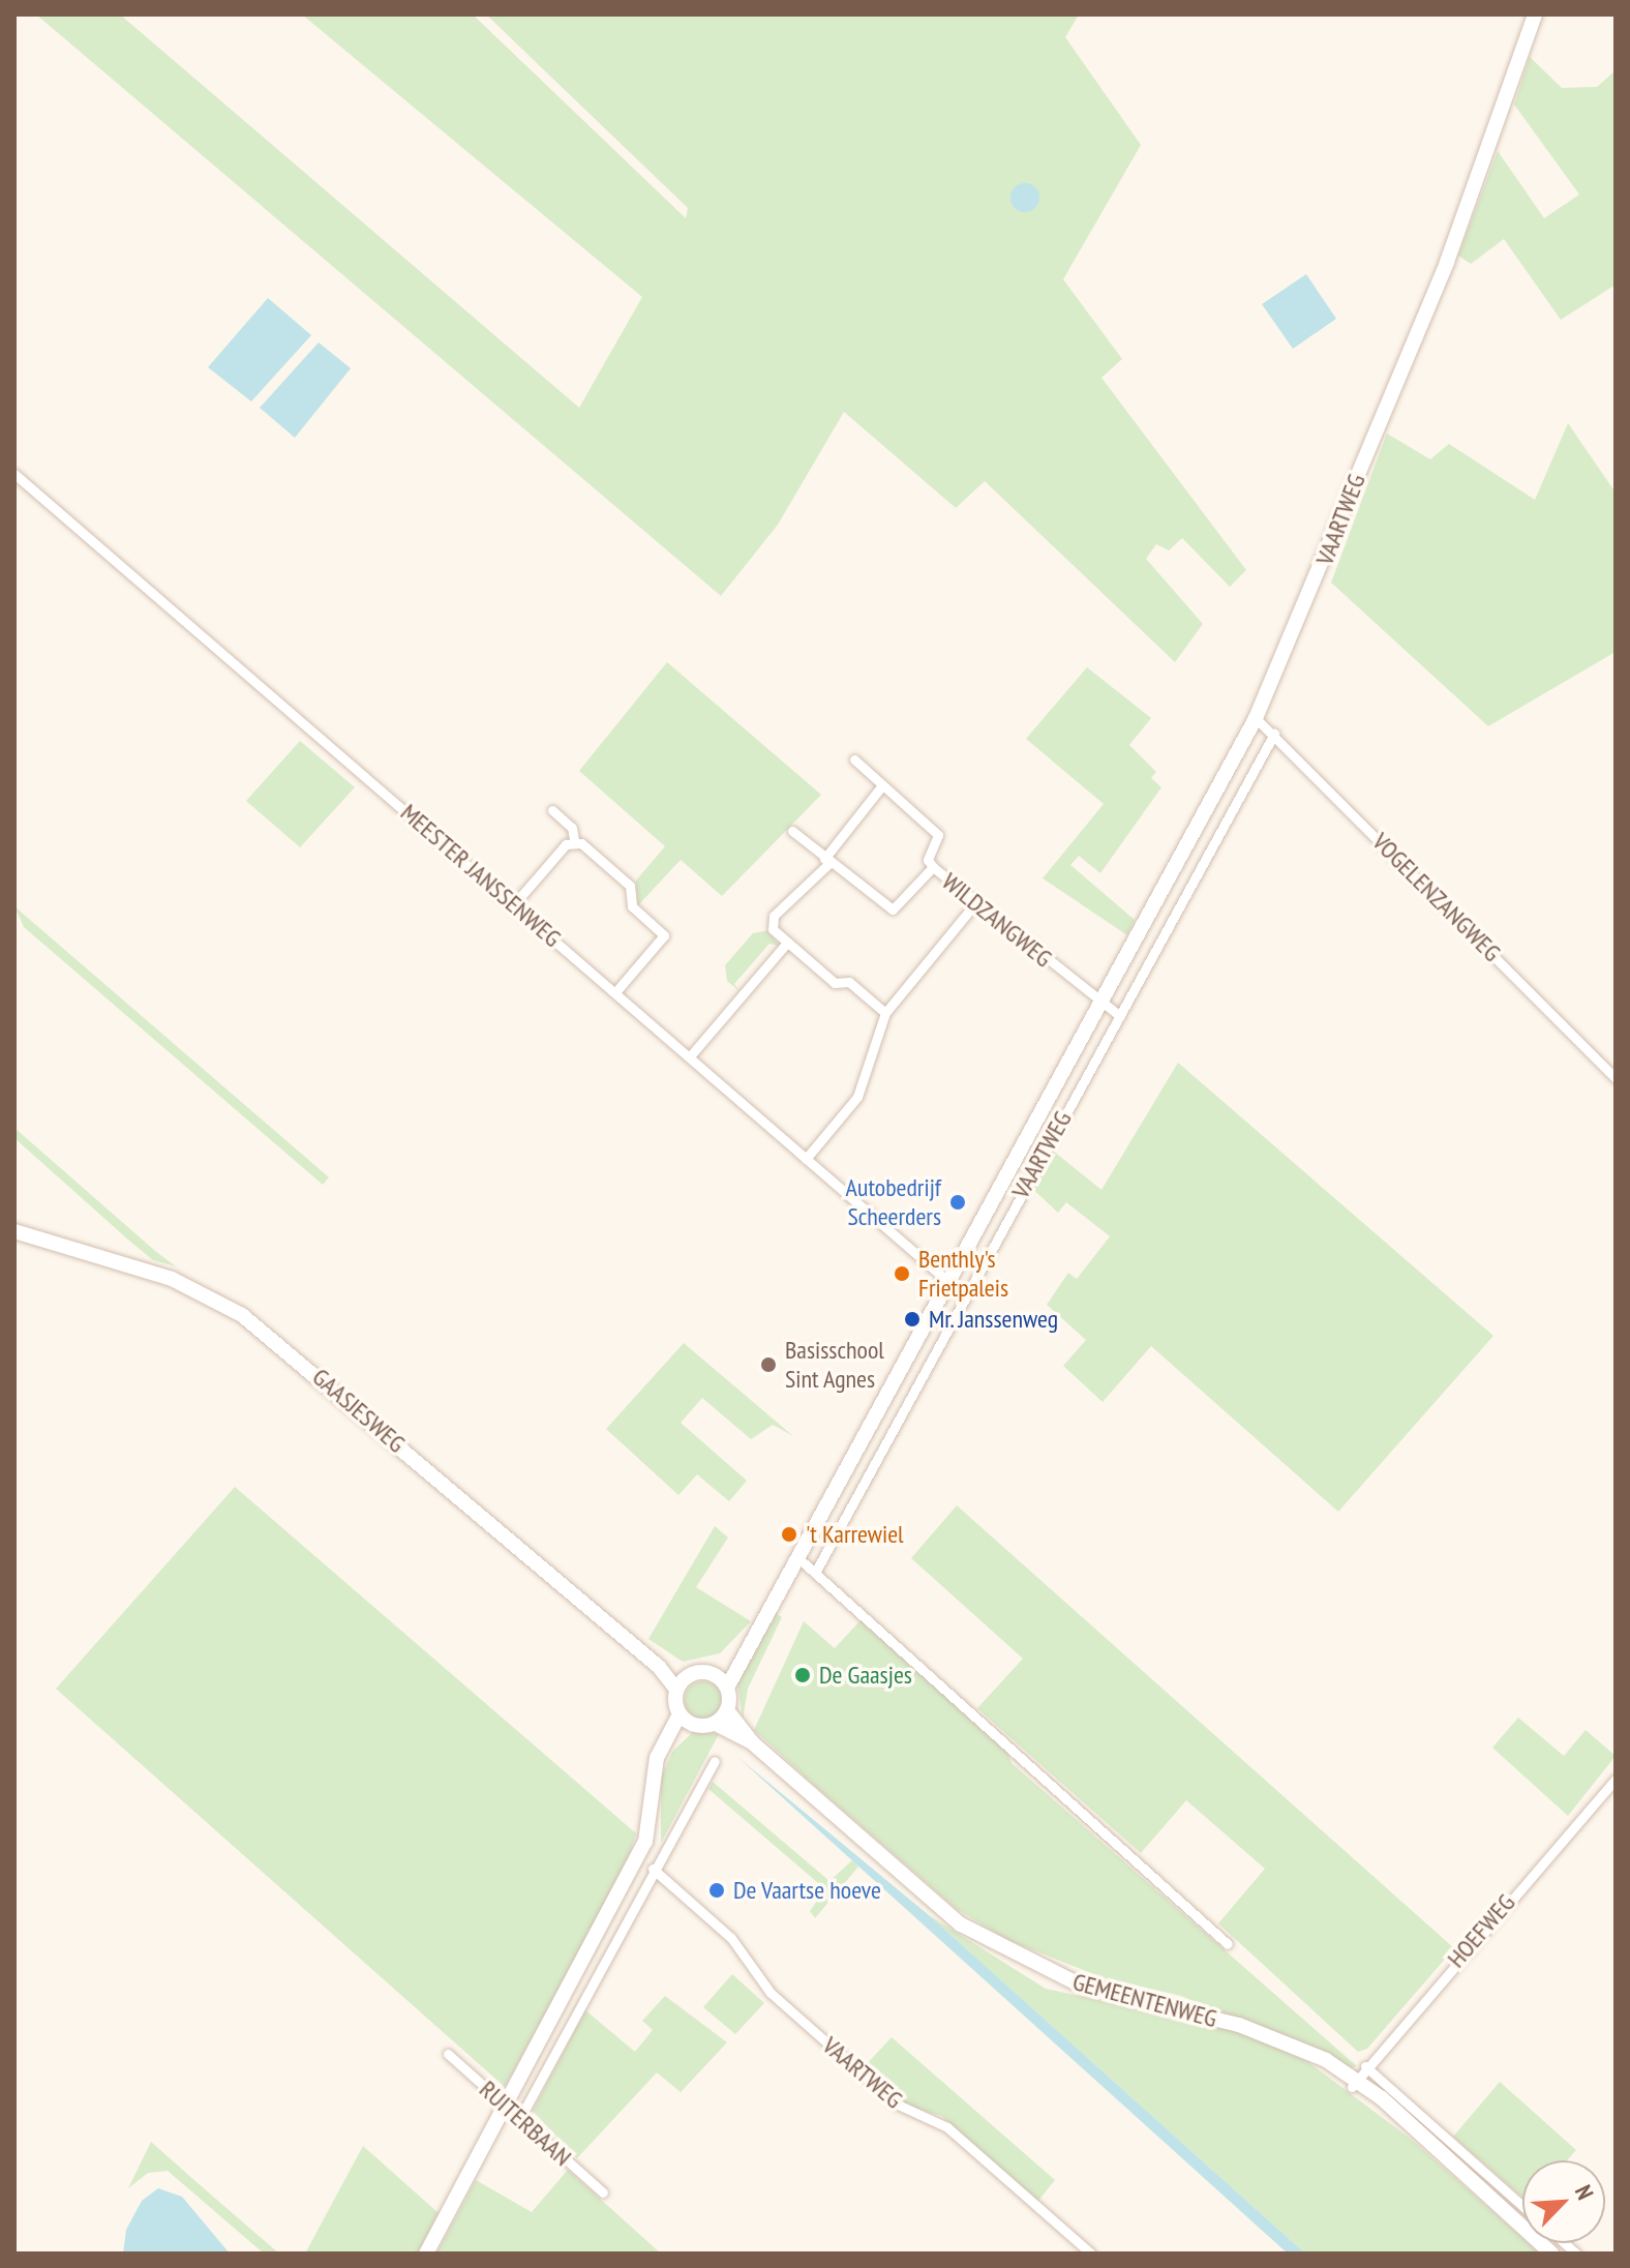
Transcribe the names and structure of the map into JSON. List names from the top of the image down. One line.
{"streets":{"street":["VAARTWEG","MEESTER JANSSENWEG","VOGELENZANGWEG","WILDZANGWEG","GAASJESWEG","HOEFWEG","GEMEENTENWEG","RUITERBAAN"]},"crossings":[["VAARTWEG","MEESTER JANSSENWEG"],["VAARTWEG","VOGELENZANGWEG"],["VAARTWEG","WILDZANGWEG"],["VAARTWEG","GAASJESWEG"],["VAARTWEG","GEMEENTENWEG"],["GAASJESWEG","GEMEENTENWEG"],["HOEFWEG","GEMEENTENWEG"]],"places":["Autobedrijf Scheerders","Benthly's Frietpaleis","Mr. Janssenweg","Basisschool Sint Agnes","'t Karrewiel","De Gaasjes","De Vaartse hoeve"],"north":"top right"}
